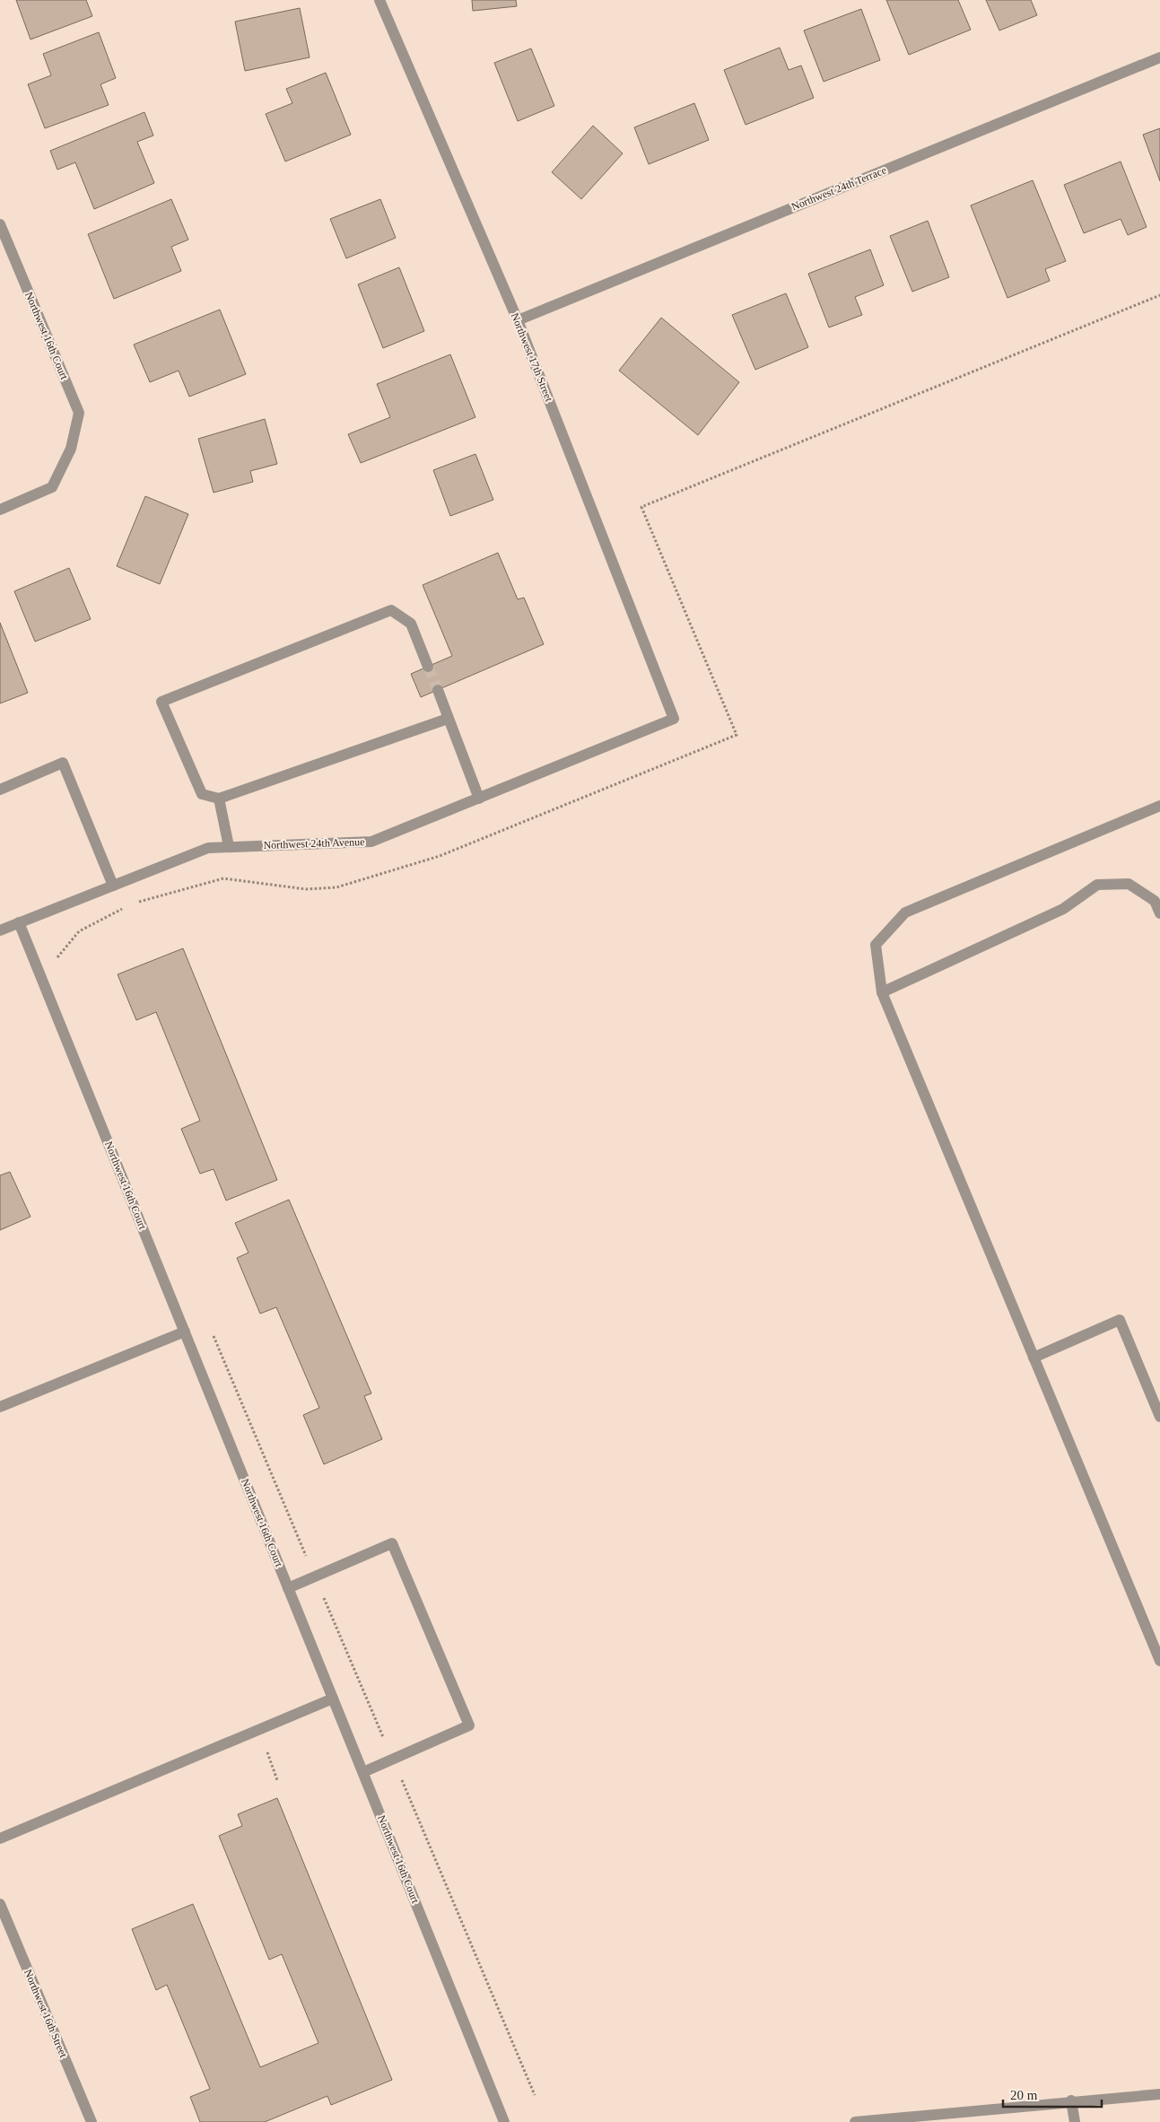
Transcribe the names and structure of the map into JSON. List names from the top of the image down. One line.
{"streets":{"street":["Northwest 24th Terrace","Northwest 16th Court","Northwest 17th Street","Northwest 24th Avenue","Northwest 16th Street"]},"crossings":[["Northwest 24th Terrace","Northwest 17th Street"],["Northwest 16th Court","Northwest 24th Avenue"],["Northwest 17th Street","Northwest 24th Avenue"]],"scale_bar":"20 m"}
